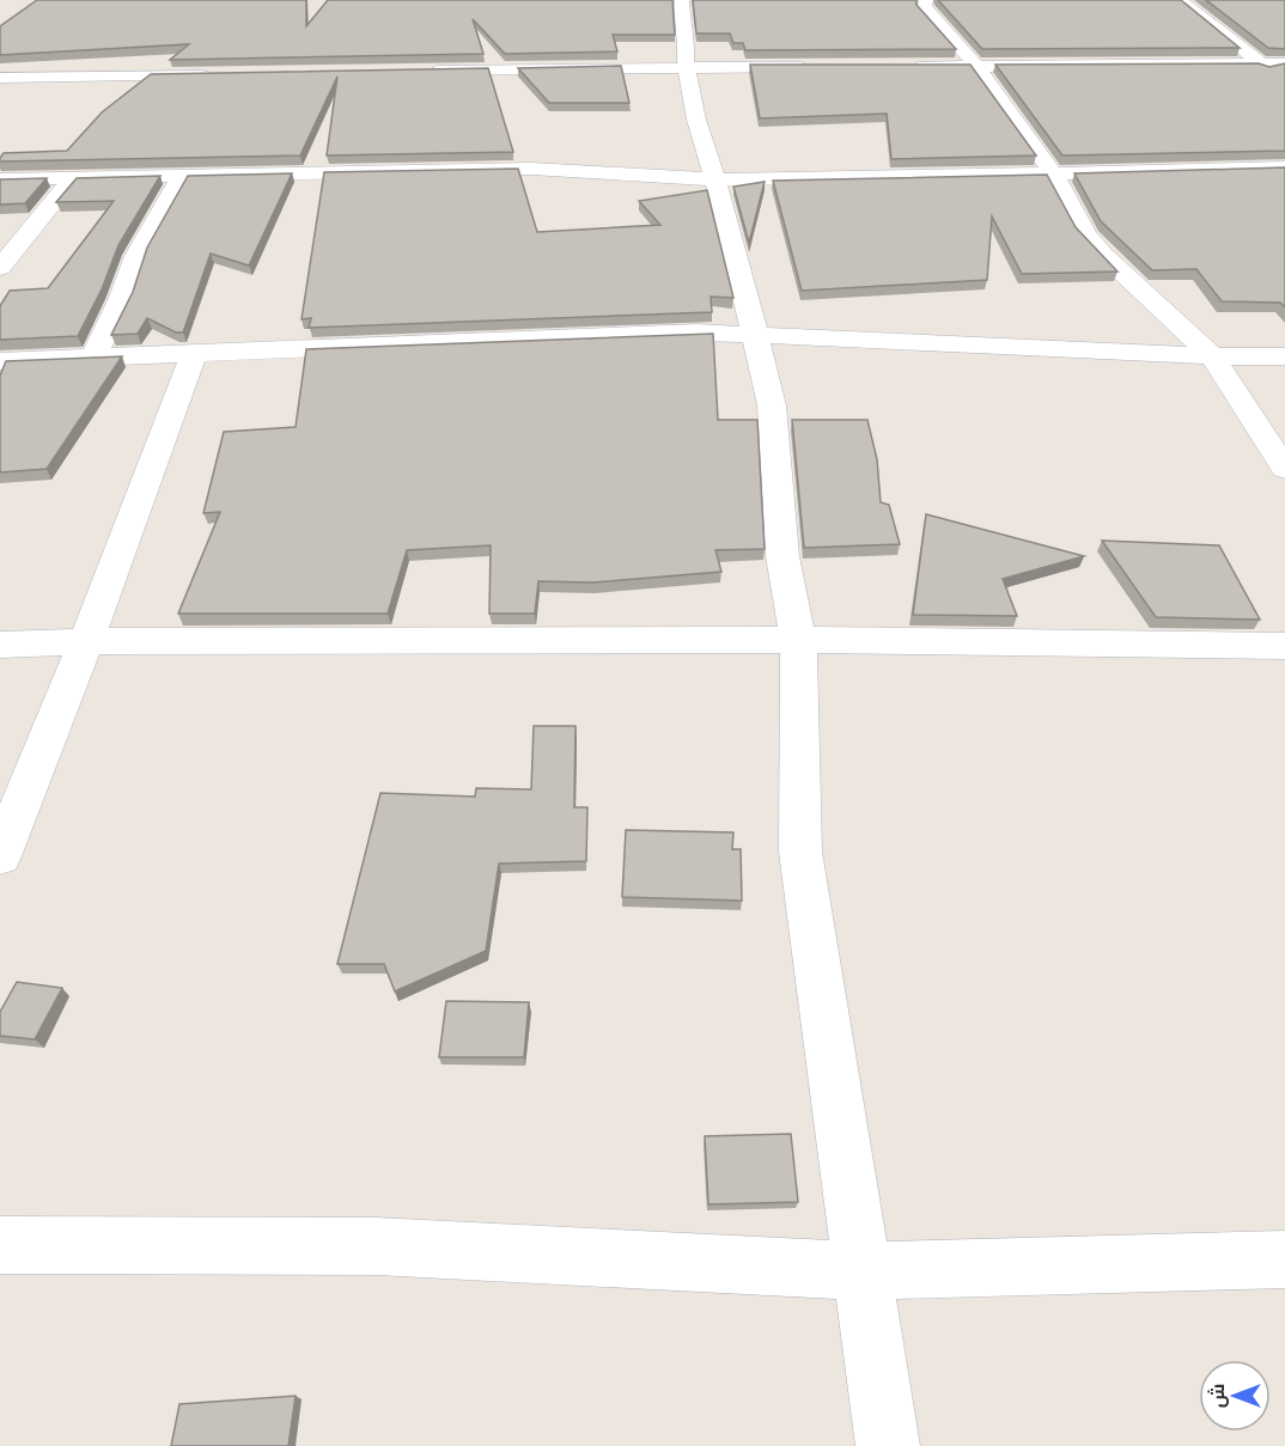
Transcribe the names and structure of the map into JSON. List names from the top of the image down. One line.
{"north":"left"}
